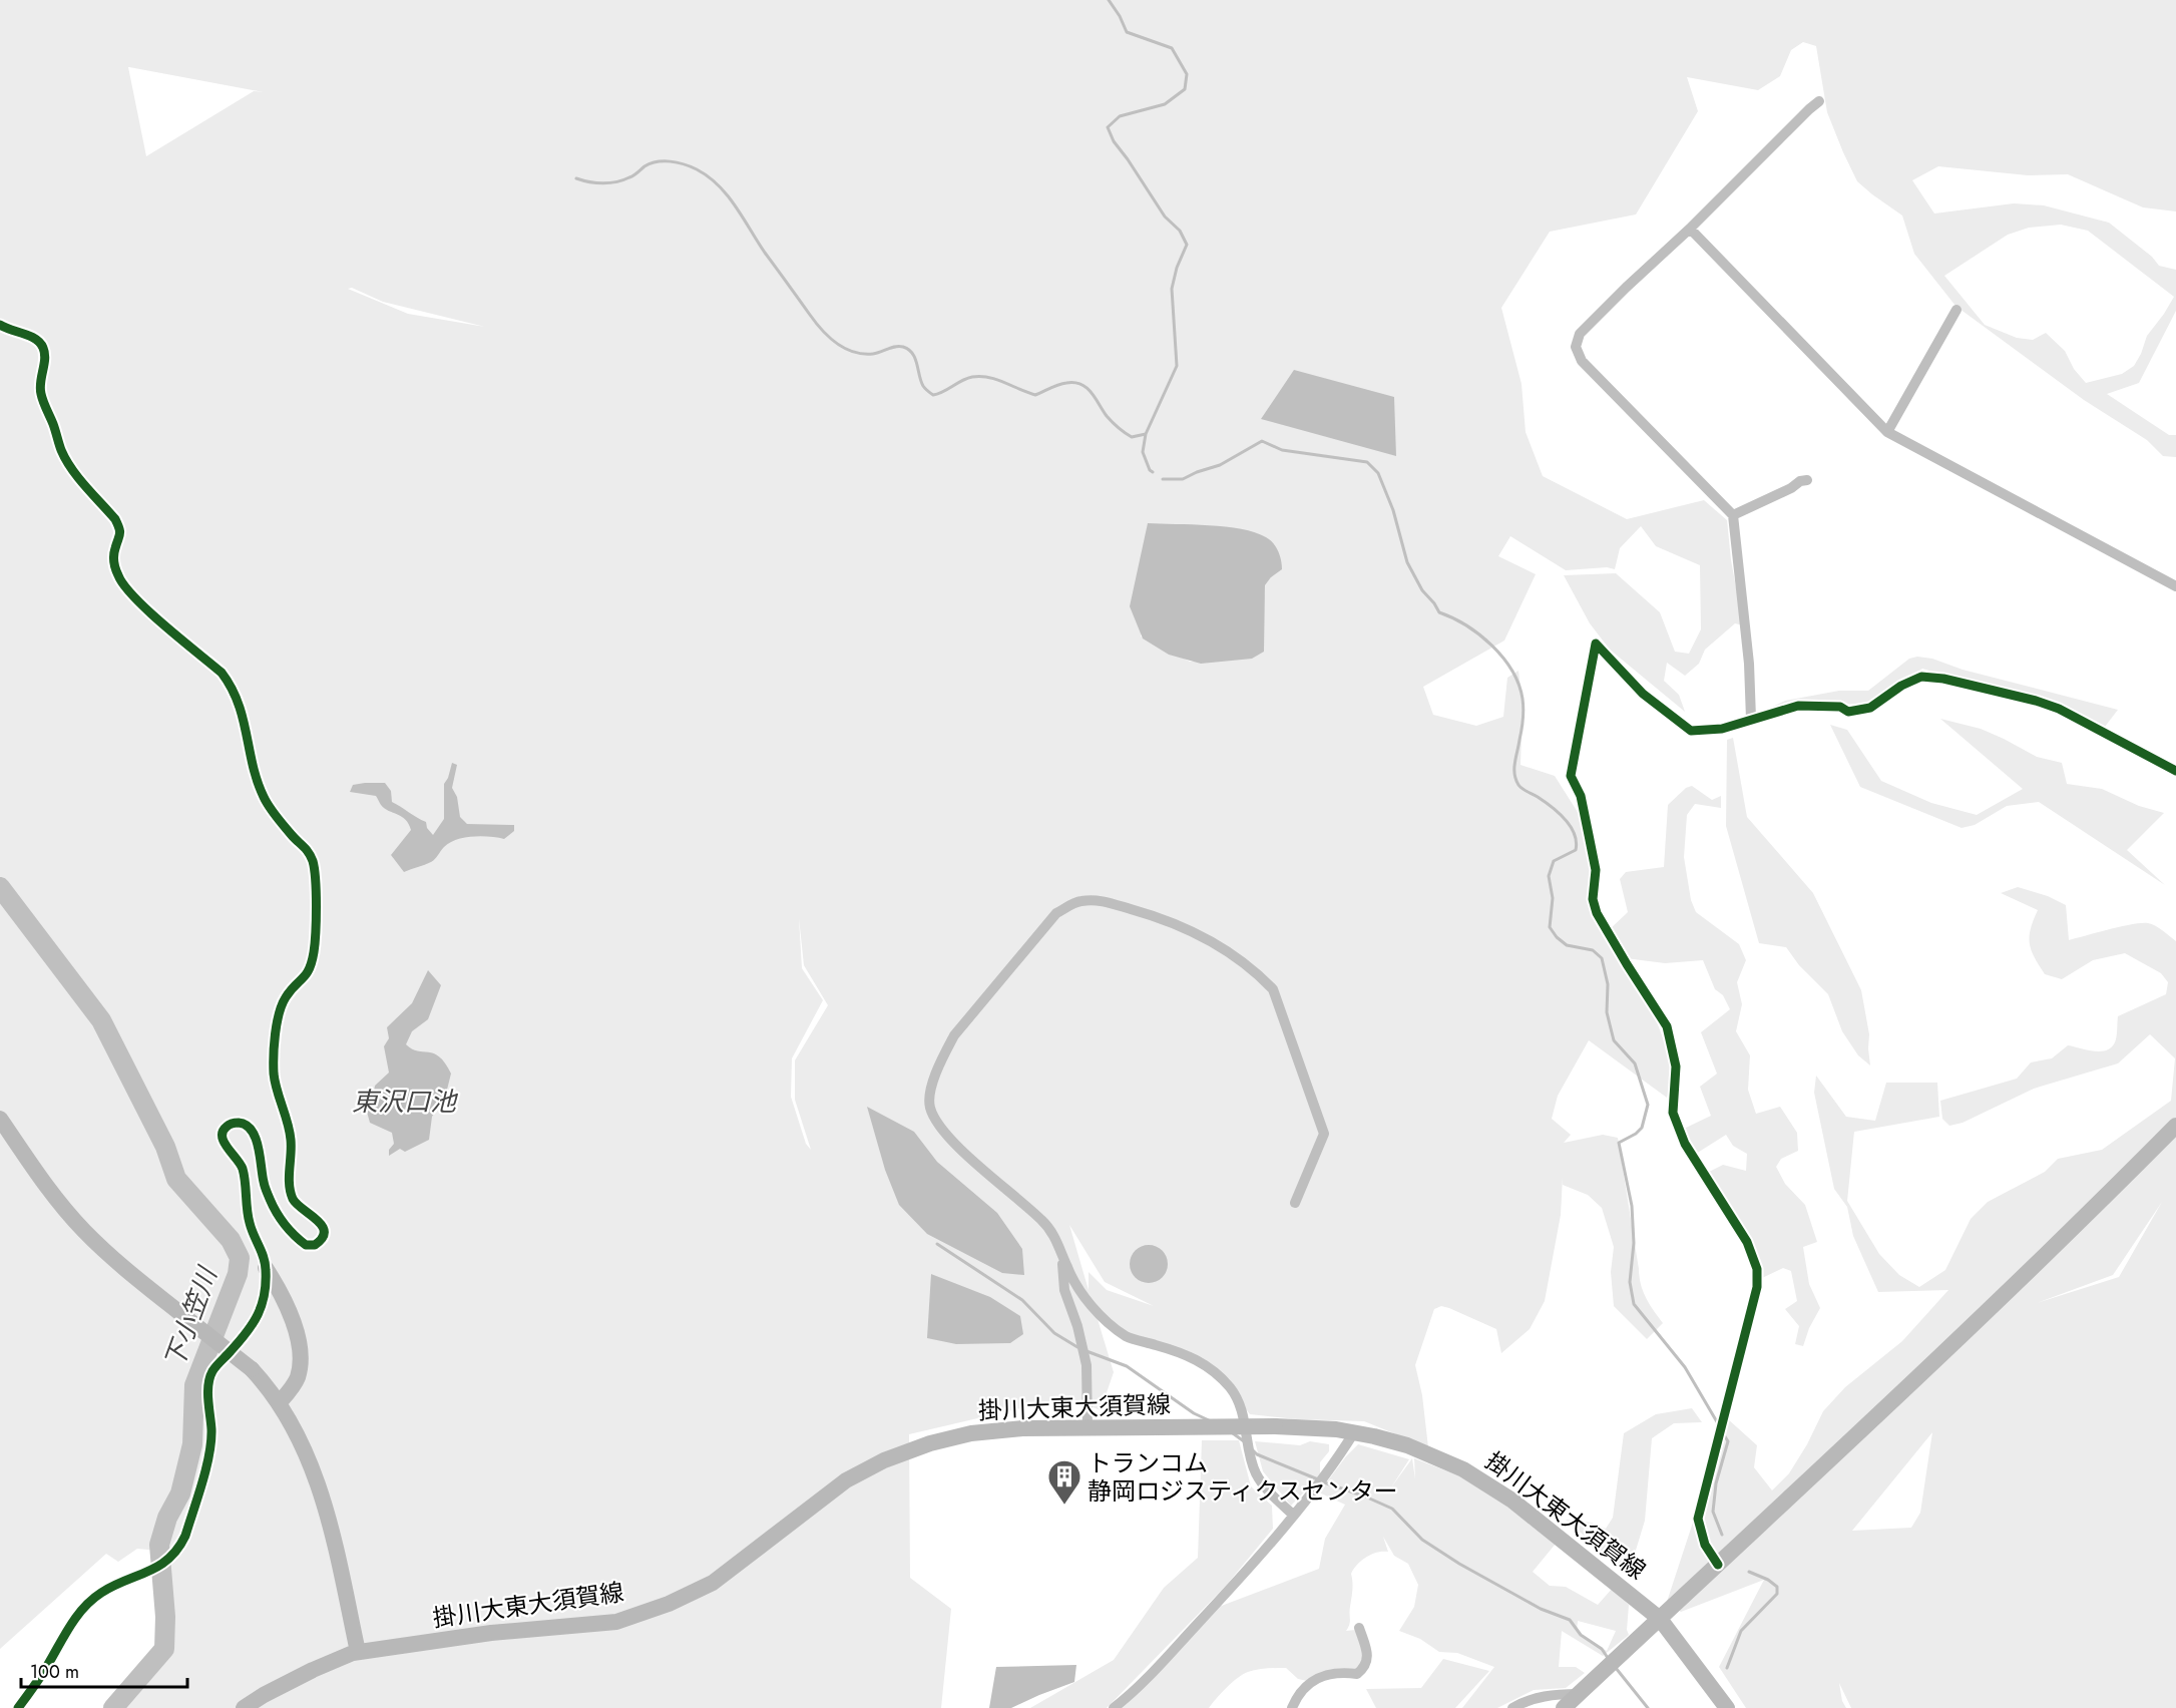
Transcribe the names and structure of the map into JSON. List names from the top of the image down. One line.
{"streets":{"main road":["掛川大東大須賀線"]},"water":["東沢口池","下小笠川"],"places":{"building":["トランコム 静岡ロジスティクスセンター"]},"scale_bar":"100 m"}
